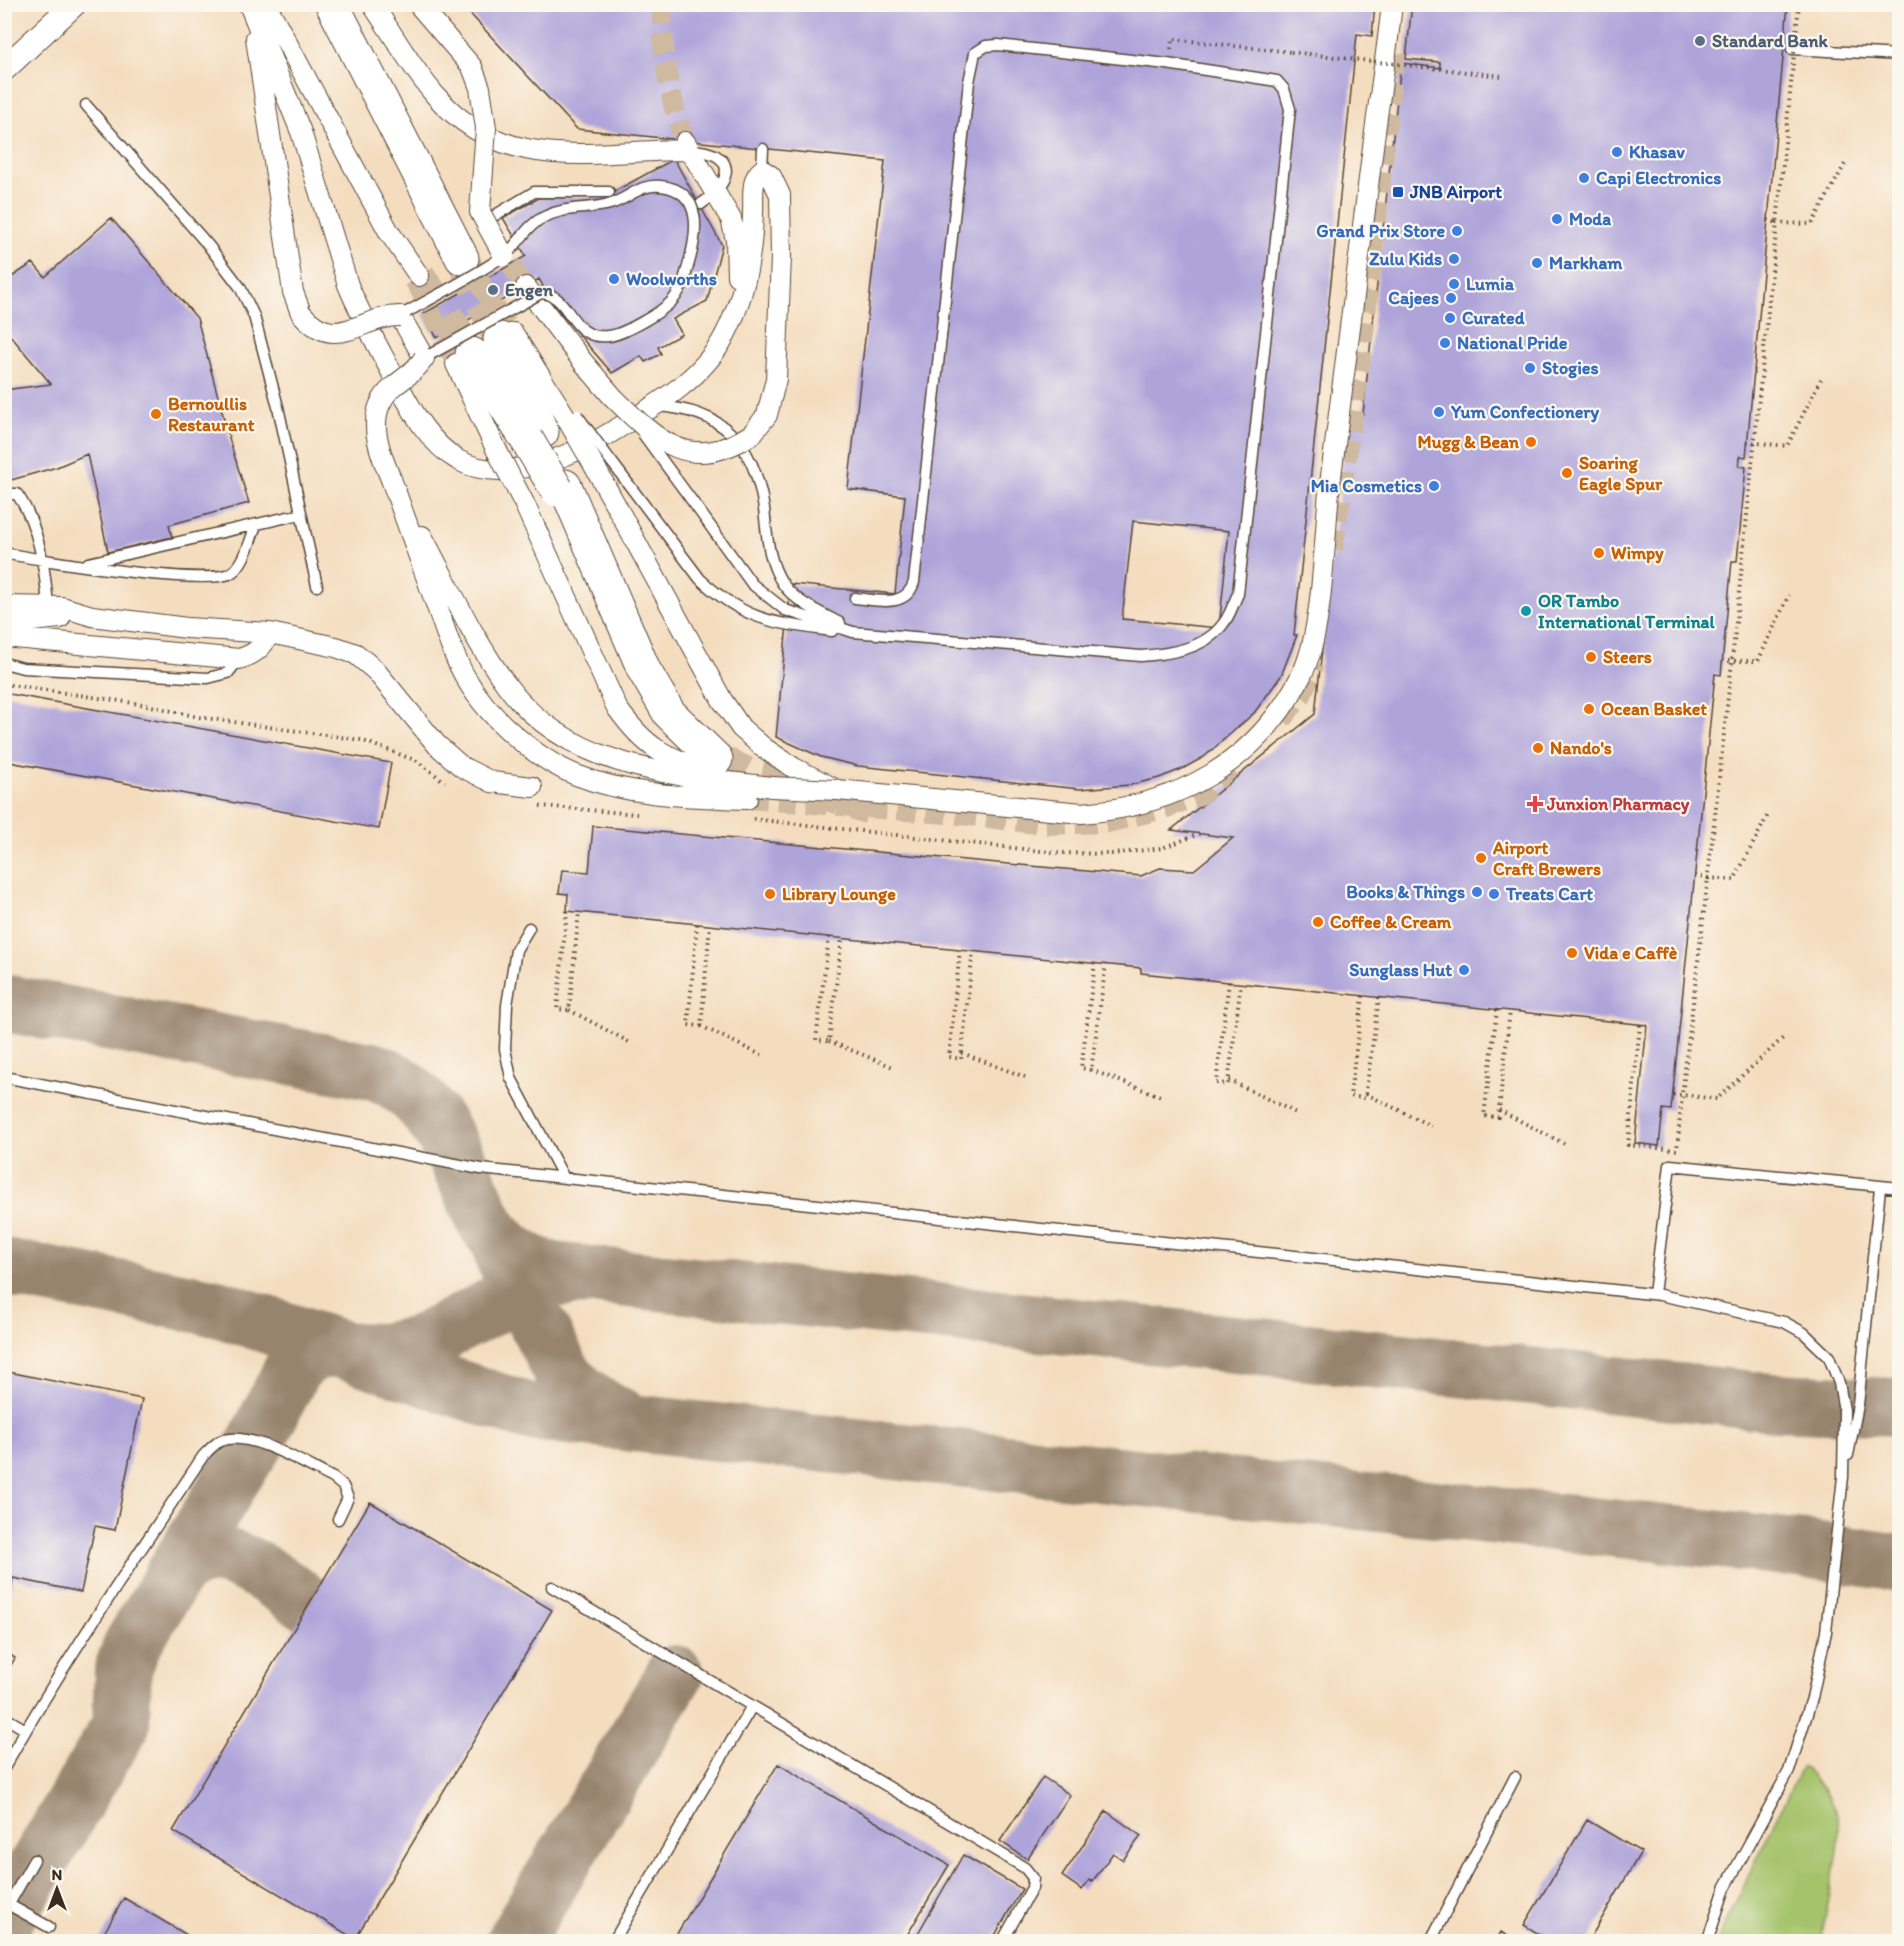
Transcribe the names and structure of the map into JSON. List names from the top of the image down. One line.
{"places":{"other":["Standard Bank","Khasav","Capi Electronics","Moda","Grand Prix Store","Zulu Kids","Markham","Woolworths","Lumia","Engen","Cajees","Curated","National Pride","Stogies","Yum Confectionery","Bernoullis Restaurant","Mugg & Bean","Soaring Eagle Spur","Mia Cosmetics","Wimpy","OR Tambo International Terminal","Steers","Ocean Basket","Nando's","Airport Craft Brewers","Books & Things","Library Lounge","Treats Cart","Coffee & Cream","Vida e Caffè","Sunglass Hut"],"transit":["JNB Airport"],"health":["Junxion Pharmacy"]},"north":"top"}
